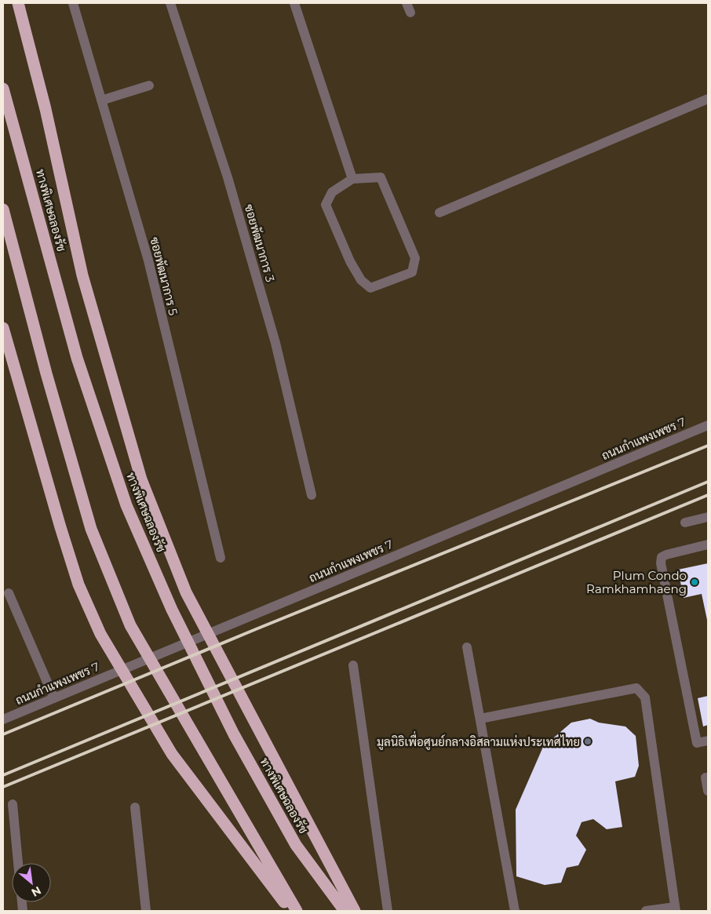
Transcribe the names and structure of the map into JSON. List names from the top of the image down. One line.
{"streets":{"highway":["ทางพิเศษฉลองรัช"],"street":["ซอยพัฒนาการ 3","ซอยพัฒนาการ 5","ถนนกำแพงเพชร 7"]},"places":["Plum Condo Ramkhamhaeng","มูลนิธิเพื่อศูนย์กลางอิสลามแห่งประเทศไทย"],"north":"bottom right"}
